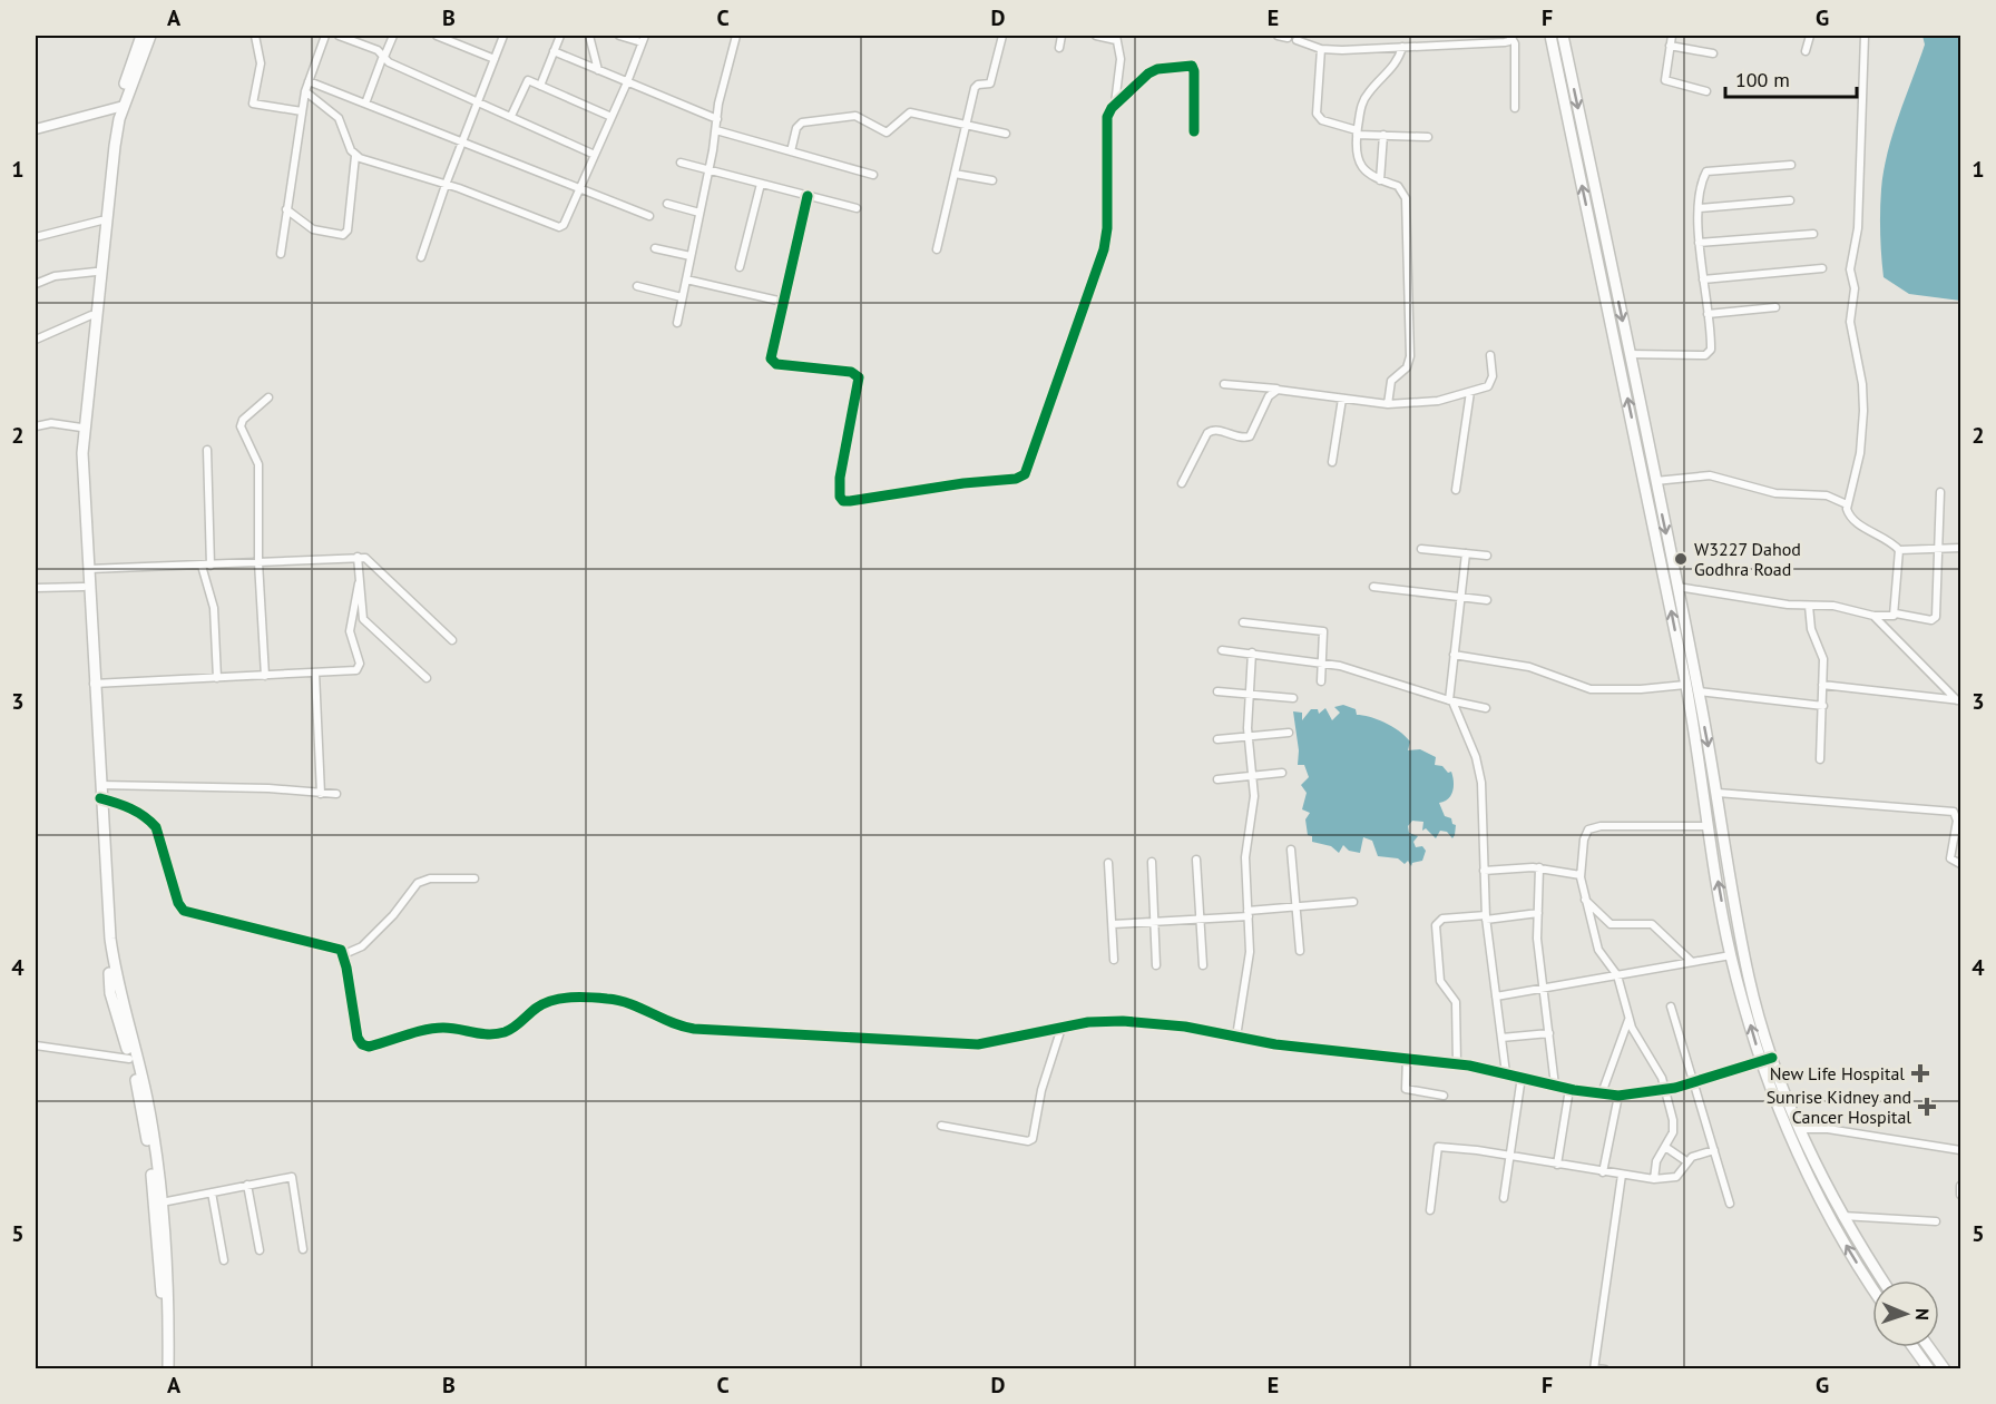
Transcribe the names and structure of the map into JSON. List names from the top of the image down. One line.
{"places":{"other":["W3227 Dahod Godhra Road"],"health":["New Life Hospital","Sunrise Kidney and Cancer Hospital"]},"scale_bar":"100 m","north":"right","grid":{"columns":["A","B","C","D","E","F","G"],"rows":["1","2","3","4","5"]}}
